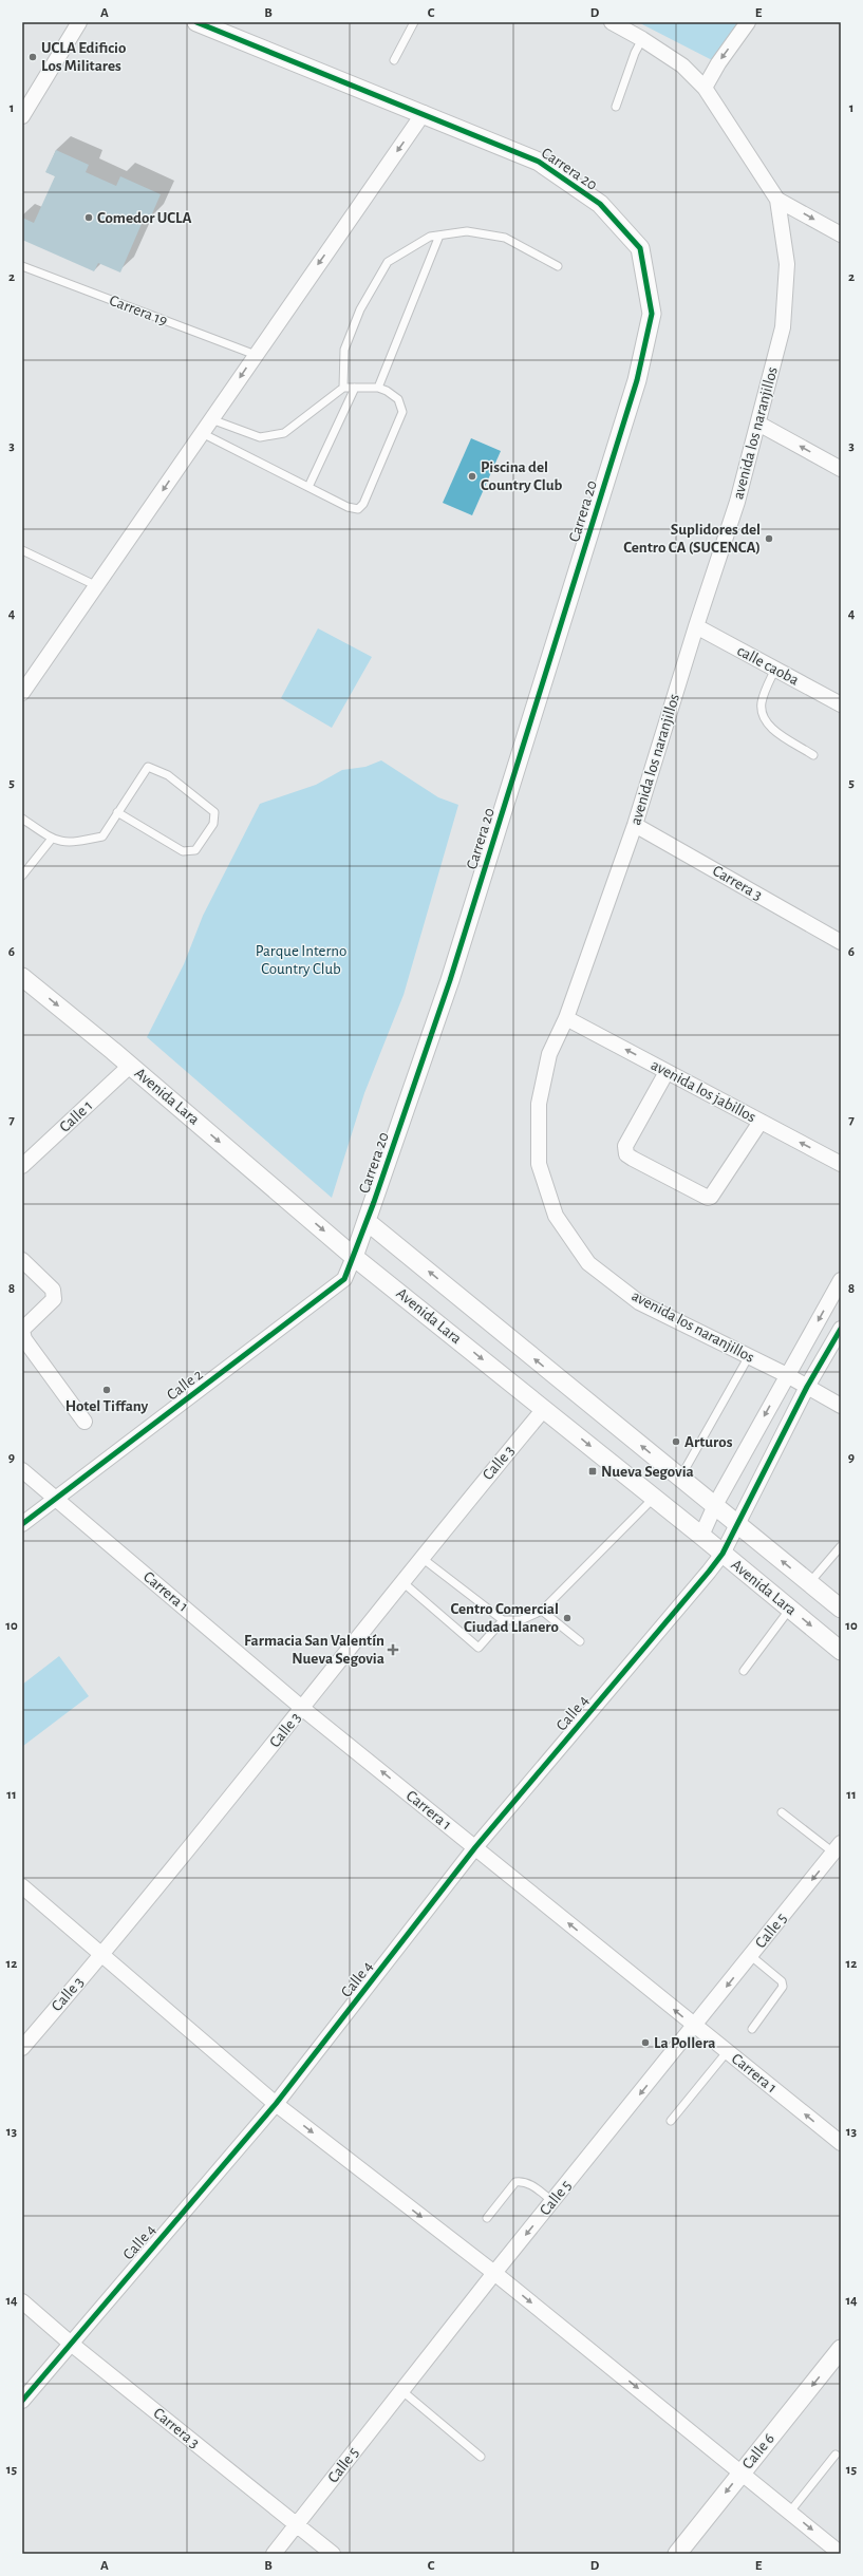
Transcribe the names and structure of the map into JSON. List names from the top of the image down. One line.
{"streets":{"street":["Carrera 20","avenida los naranjillos","calle caoba","Carrera 3","avenida los jabillos","Avenida Lara","Calle 1","Calle 2","Calle 3","Carrera 1","Calle 4","Calle 5","Calle 6"],"lane":["Carrera 19"]},"crossings":[["Carrera 20","Avenida Lara"],["Carrera 20","Calle 2"],["avenida los naranjillos","calle caoba"],["avenida los naranjillos","Carrera 3"],["avenida los naranjillos","avenida los jabillos"],["avenida los naranjillos","Calle 4"],["Carrera 3","Calle 4"],["Carrera 3","Calle 5"],["Avenida Lara","Calle 1"],["Avenida Lara","Calle 2"],["Avenida Lara","Calle 3"],["Avenida Lara","Calle 4"],["Calle 2","Carrera 1"],["Calle 3","Carrera 1"],["Carrera 1","Calle 4"],["Carrera 1","Calle 5"]],"one_way":["avenida los jabillos","Carrera 1","Calle 5","Calle 6"],"parks":["Parque Interno Country Club"],"places":{"other":["UCLA Edificio Los Militares","Comedor UCLA","Piscina del Country Club","Suplidores del Centro CA (SUCENCA)","Hotel Tiffany","Arturos","Centro Comercial Ciudad Llanero","La Pollera"],"transit":["Nueva Segovia"],"health":["Farmacia San Valentín Nueva Segovia"]},"grid":{"columns":["A","B","C","D","E"],"rows":["1","2","3","4","5","6","7","8","9","10","11","12","13","14","15"]}}
